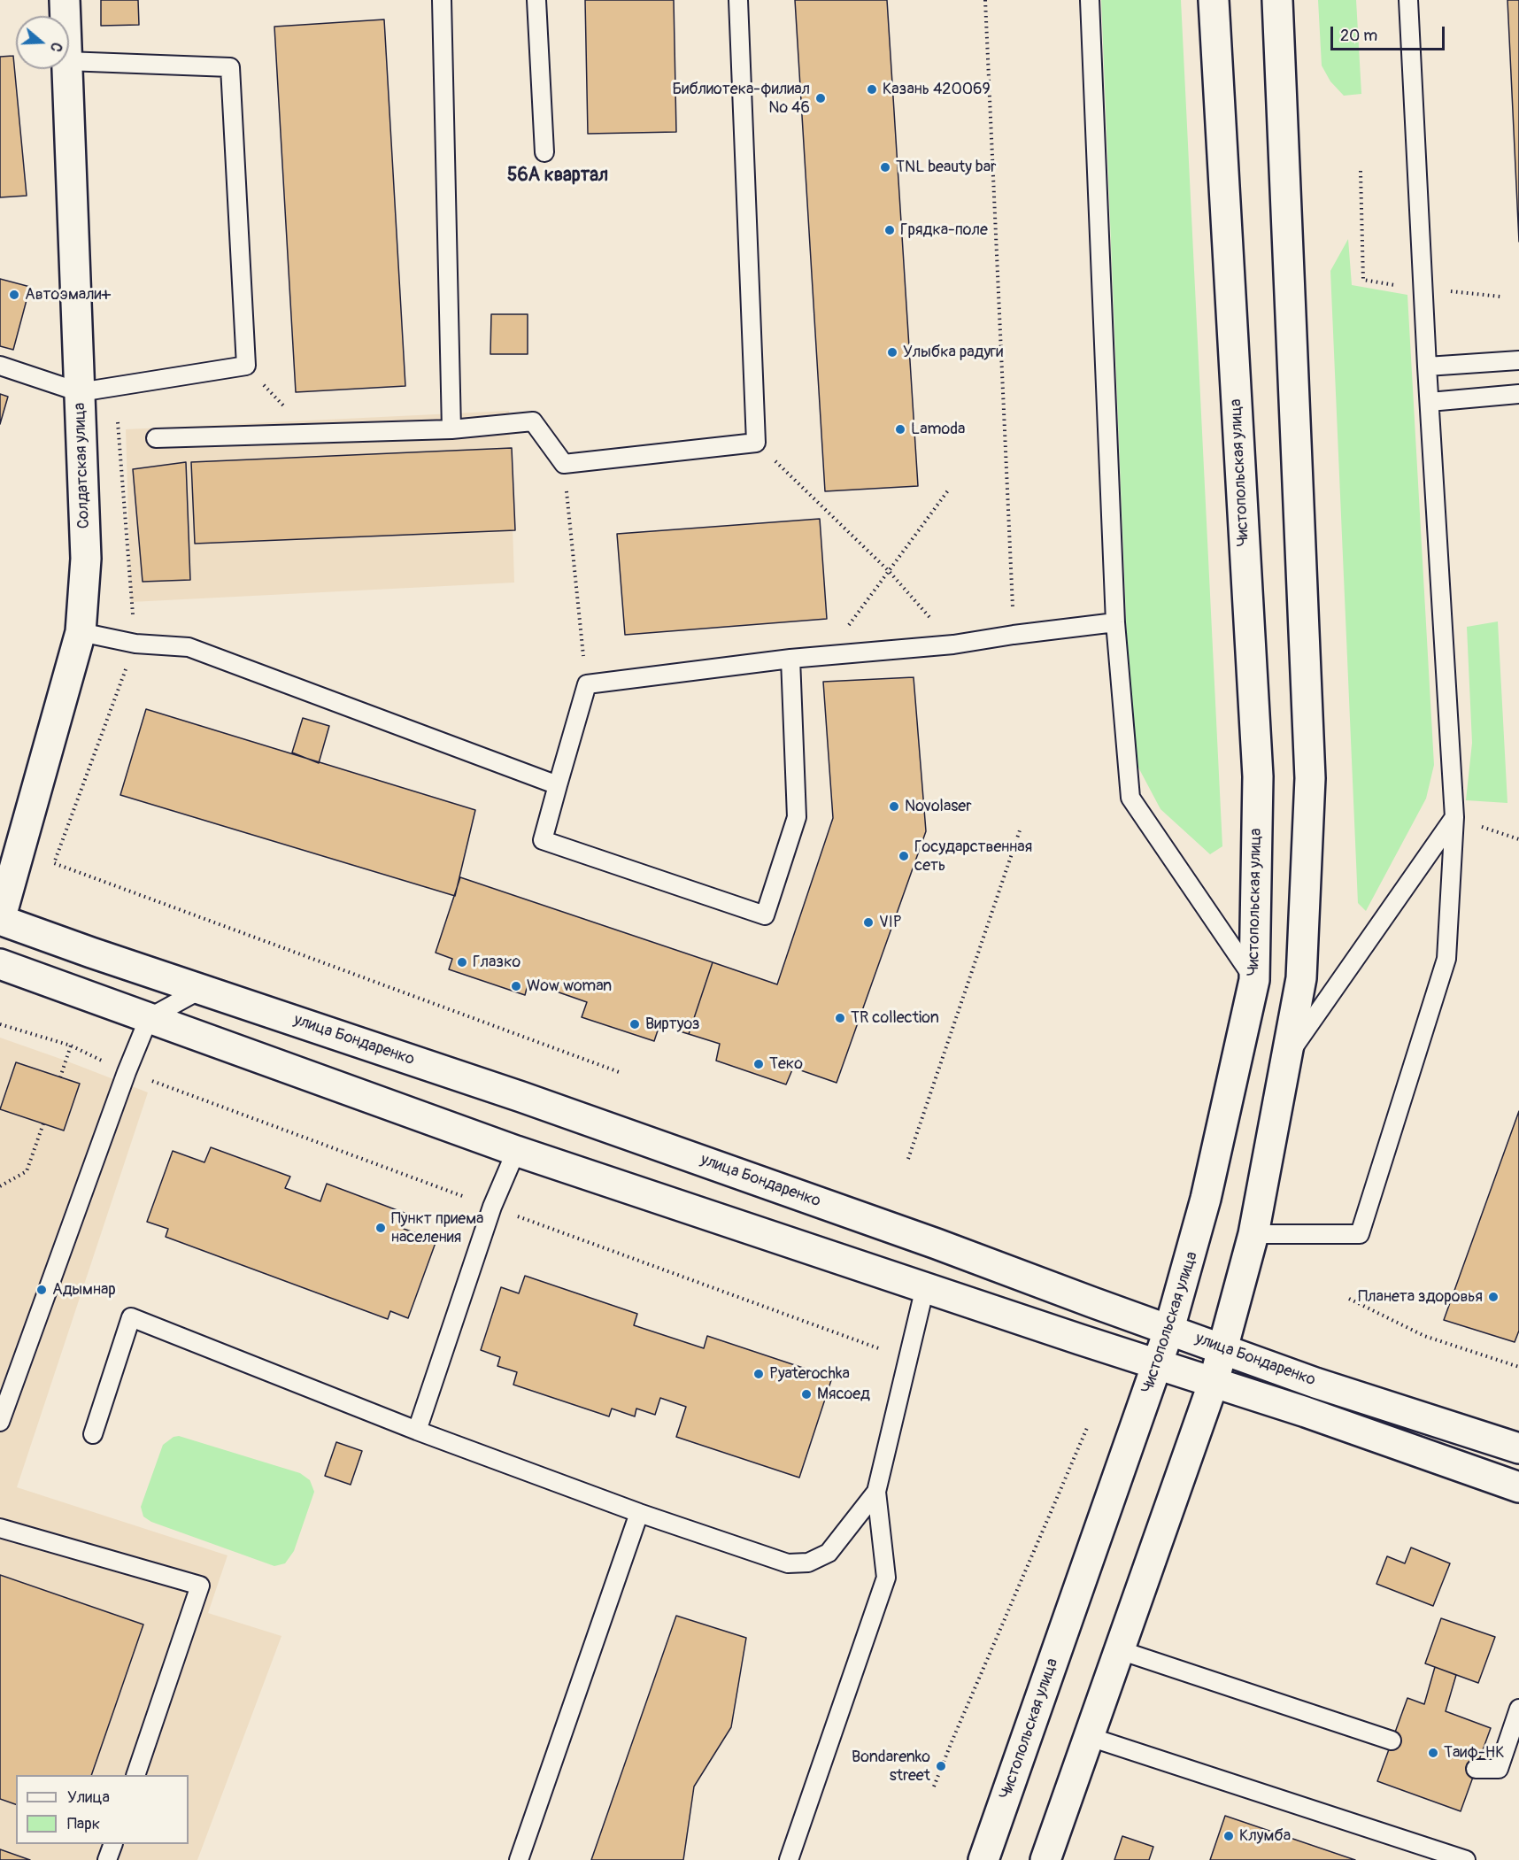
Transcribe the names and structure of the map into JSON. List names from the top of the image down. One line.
{"streets":{"street":["Солдатская улица","Чистопольская улица","улица Бондаренко"]},"crossings":[["Солдатская улица","улица Бондаренко"],["Чистопольская улица","улица Бондаренко"]],"districts":["56А квартал"],"places":["Казань 420069","Библиотека-филиал № 46","TNL beauty bar","Грядка-поле","Автоэмали+","Улыбка радуги","Lamoda","Novolaser","Государственная сеть","VIP","Глазко","Wow woman","TR collection","Виртуоз","Теко","Пункт приема населения","Адымнар","Планета здоровья","Pyaterochka","Мясоед","Таиф-НК","Bondarenko street","Клумба"],"legend":["Улица","Парк"],"scale_bar":"20 m","north":"right"}
